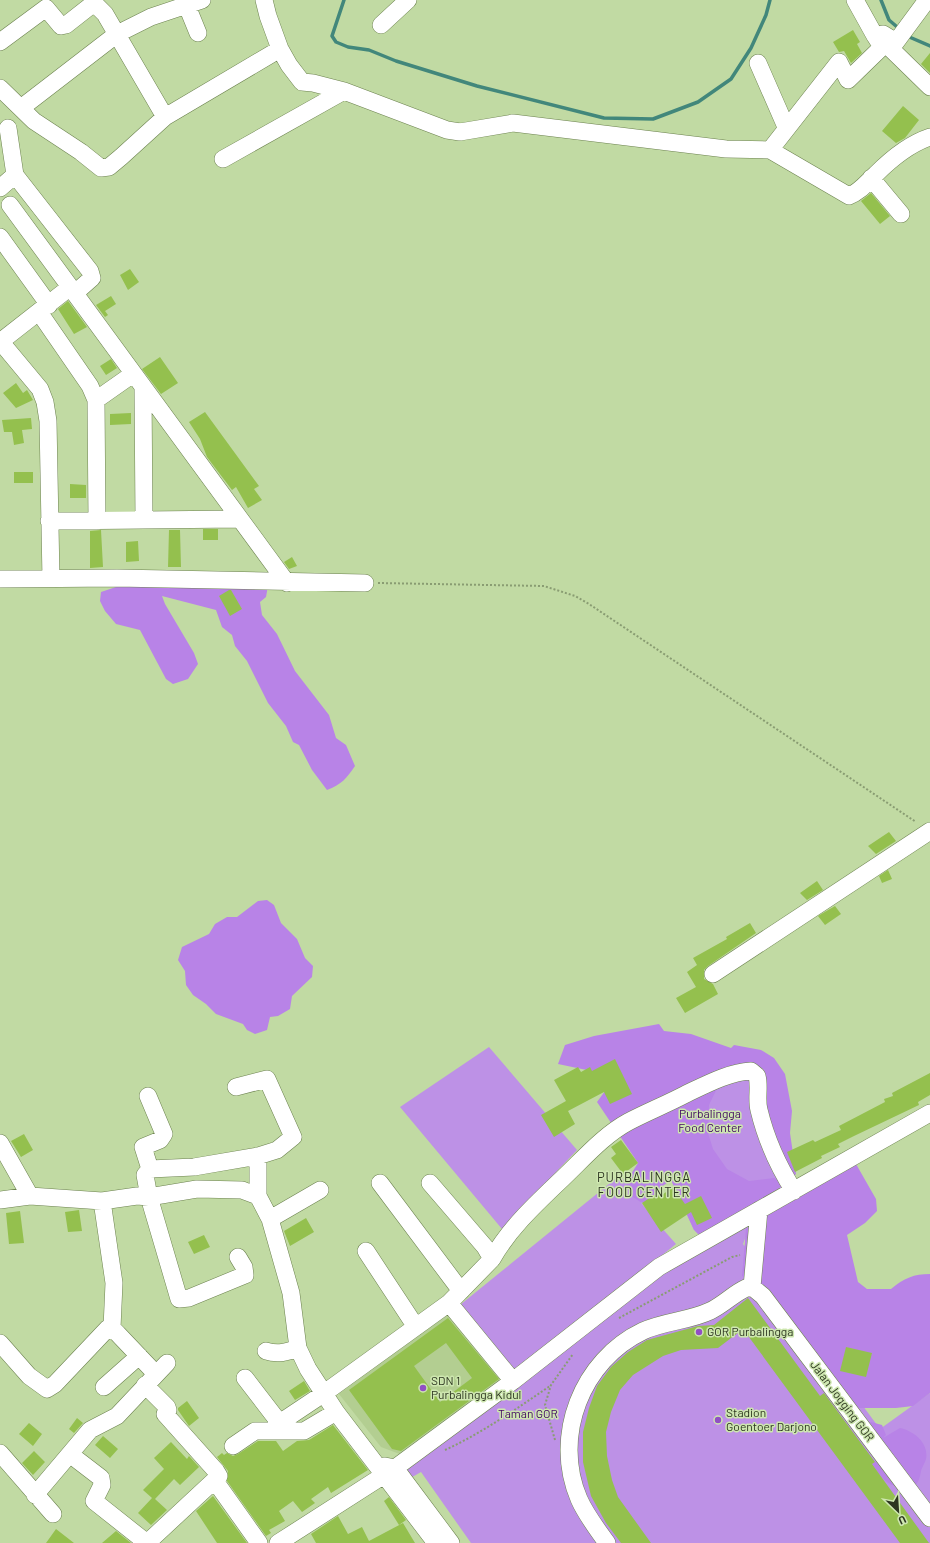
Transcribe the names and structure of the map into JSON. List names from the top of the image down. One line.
{"streets":{"street":["Jalan Jogging GOR"]},"districts":["PURBALINGGA FOOD CENTER"],"parks":["Purbalingga Food Center","Taman GOR"],"places":["GOR Purbalingga","SDN 1 Purbalingga Kidul","Stadion Goentoer Darjono"],"north":"bottom right"}
